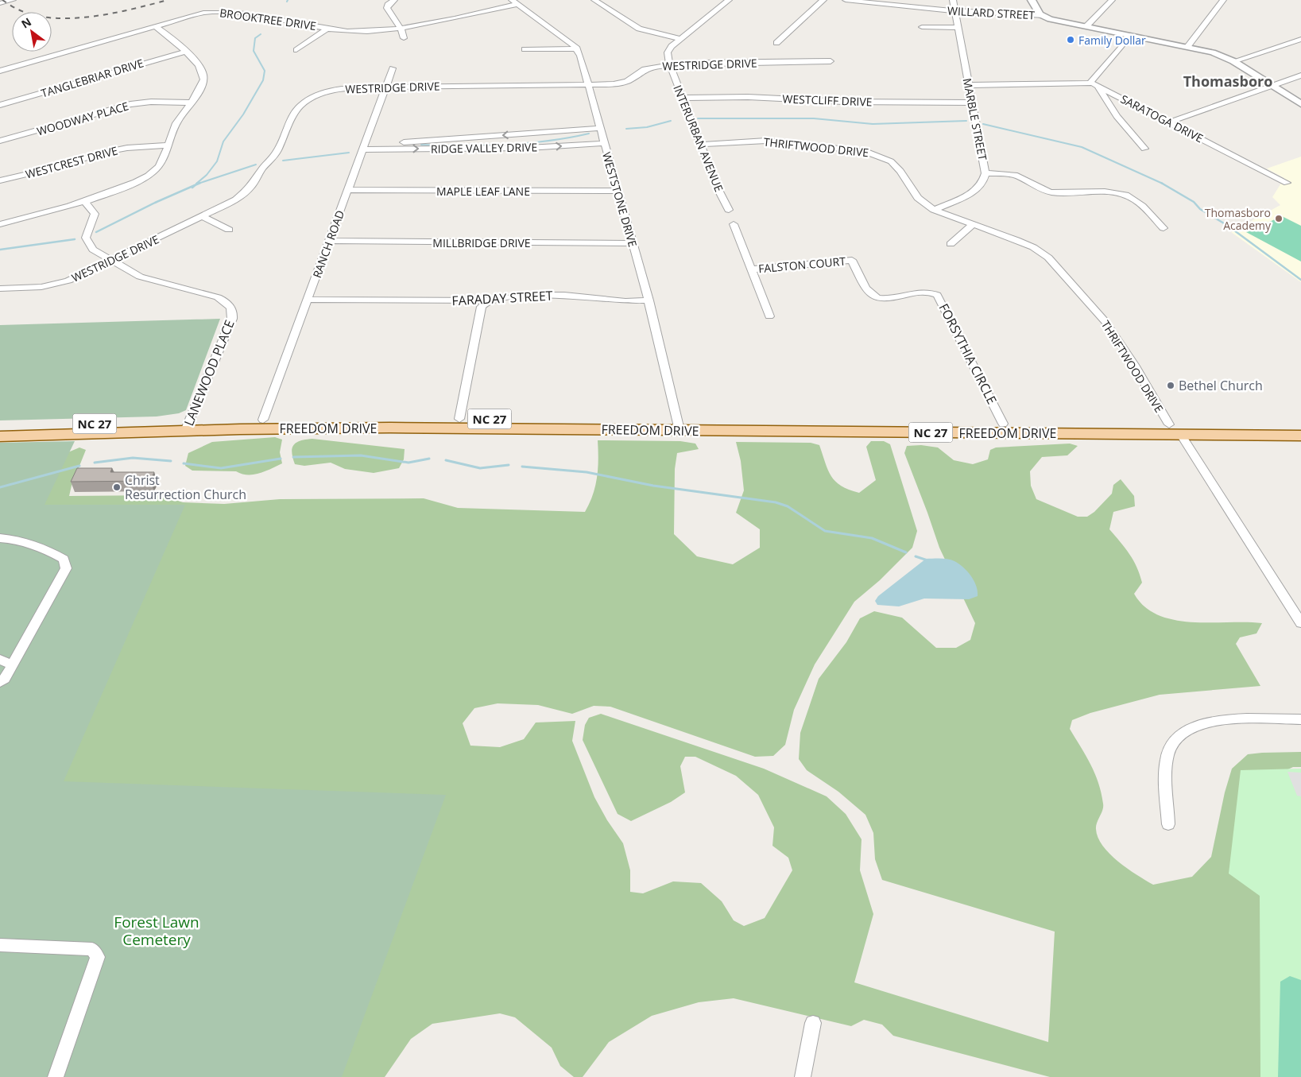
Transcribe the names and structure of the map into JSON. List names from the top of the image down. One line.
{"streets":{"main road":["NC 27","FREEDOM DRIVE"],"street":["WILLARD STREET","BROOKTREE DRIVE","WESTRIDGE DRIVE","TANGLEBRIAR DRIVE","WESTCLIFF DRIVE","WOODWAY PLACE","SARATOGA DRIVE","MARBLE STREET","INTERURBAN AVENUE","THRIFTWOOD DRIVE","RIDGE VALLEY DRIVE","WESTCREST DRIVE","MAPLE LEAF LANE","WESTSTONE DRIVE","MILLBRIDGE DRIVE","RANCH ROAD","FALSTON COURT","FARADAY STREET","FORSYTHIA CIRCLE","LANEWOOD PLACE"]},"crossings":[["WILLARD STREET","MARBLE STREET"],["WESTRIDGE DRIVE","INTERURBAN AVENUE"],["WESTRIDGE DRIVE","WESTSTONE DRIVE"],["WESTRIDGE DRIVE","RANCH ROAD"],["WESTRIDGE DRIVE","LANEWOOD PLACE"],["WESTCLIFF DRIVE","MARBLE STREET"],["WESTCLIFF DRIVE","INTERURBAN AVENUE"],["MARBLE STREET","THRIFTWOOD DRIVE"],["INTERURBAN AVENUE","THRIFTWOOD DRIVE"],["THRIFTWOOD DRIVE","FREEDOM DRIVE"],["RIDGE VALLEY DRIVE","WESTSTONE DRIVE"],["RIDGE VALLEY DRIVE","RANCH ROAD"],["MAPLE LEAF LANE","WESTSTONE DRIVE"],["MAPLE LEAF LANE","RANCH ROAD"],["WESTSTONE DRIVE","MILLBRIDGE DRIVE"],["WESTSTONE DRIVE","FARADAY STREET"],["WESTSTONE DRIVE","FREEDOM DRIVE"],["MILLBRIDGE DRIVE","RANCH ROAD"],["RANCH ROAD","FARADAY STREET"],["RANCH ROAD","FREEDOM DRIVE"],["FALSTON COURT","FORSYTHIA CIRCLE"],["FORSYTHIA CIRCLE","FREEDOM DRIVE"],["LANEWOOD PLACE","FREEDOM DRIVE"]],"districts":["Thomasboro"],"parks":["Forest Lawn Cemetery"],"places":["Family Dollar","Thomasboro Academy","Bethel Church","Christ Resurrection Church"],"north":"top left"}
